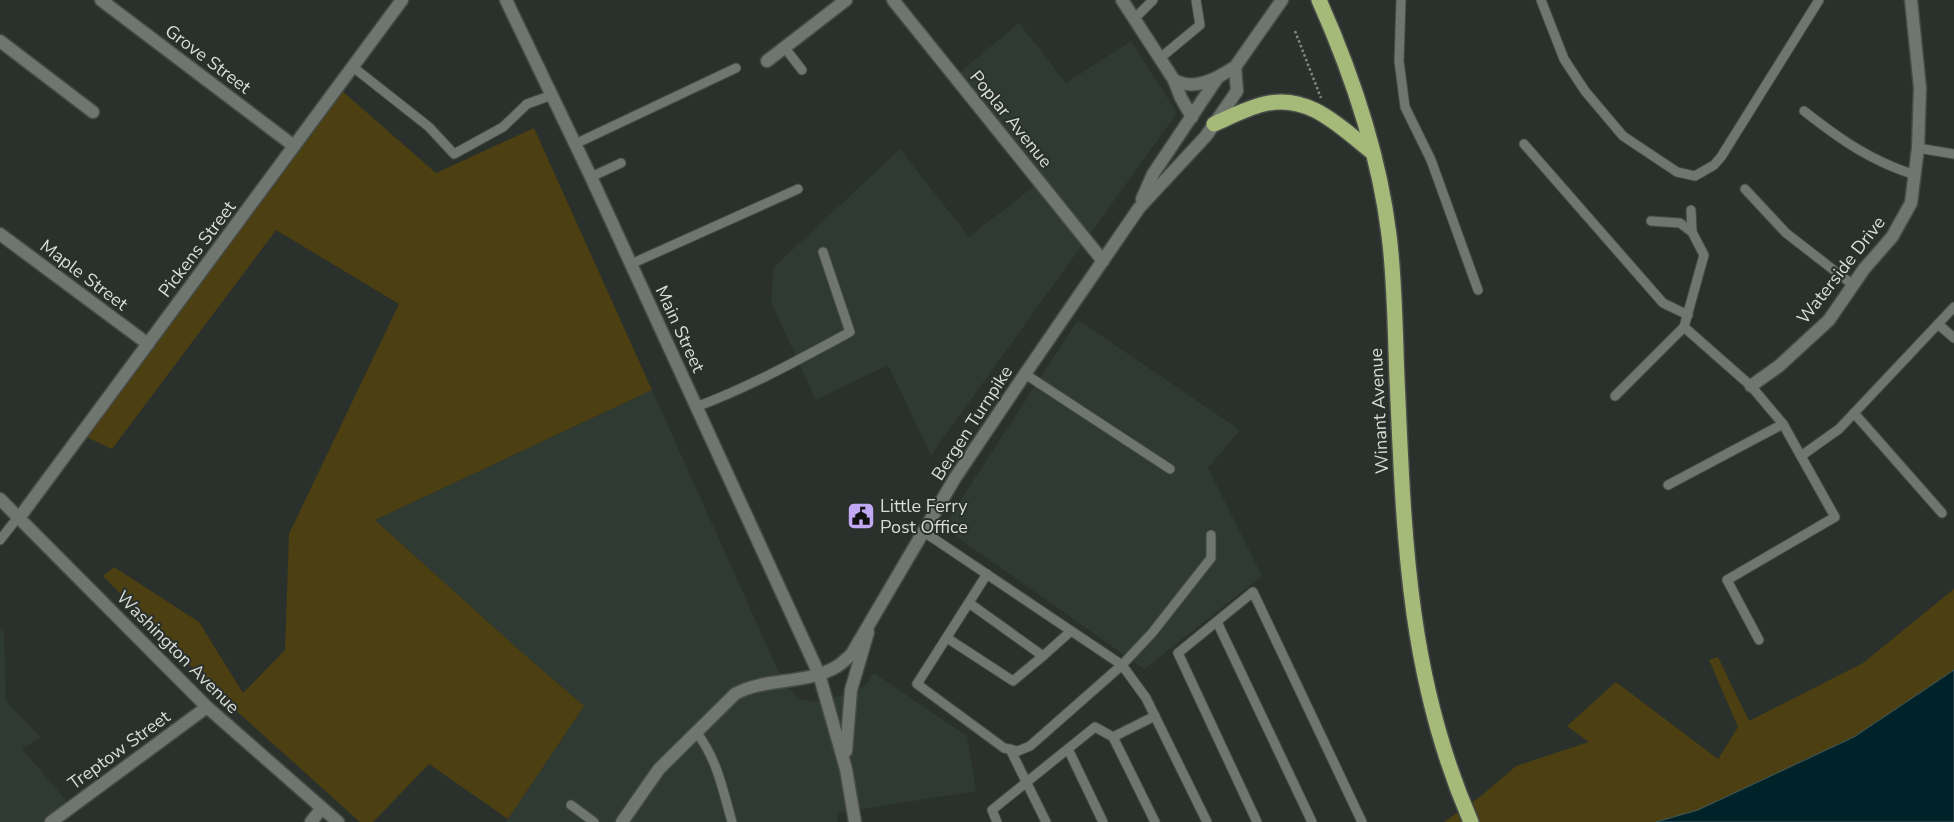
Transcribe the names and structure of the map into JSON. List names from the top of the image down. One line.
{"streets":{"highway":["Winant Avenue"],"street":["Grove Street","Poplar Avenue","Pickens Street","Waterside Drive","Maple Street","Main Street","Bergen Turnpike","Washington Avenue","Treptow Street"]},"crossings":[["Grove Street","Pickens Street"],["Poplar Avenue","Bergen Turnpike"],["Pickens Street","Maple Street"],["Pickens Street","Washington Avenue"],["Main Street","Bergen Turnpike"],["Washington Avenue","Treptow Street"]],"places":{"public building":["Little Ferry Post Office"]}}
